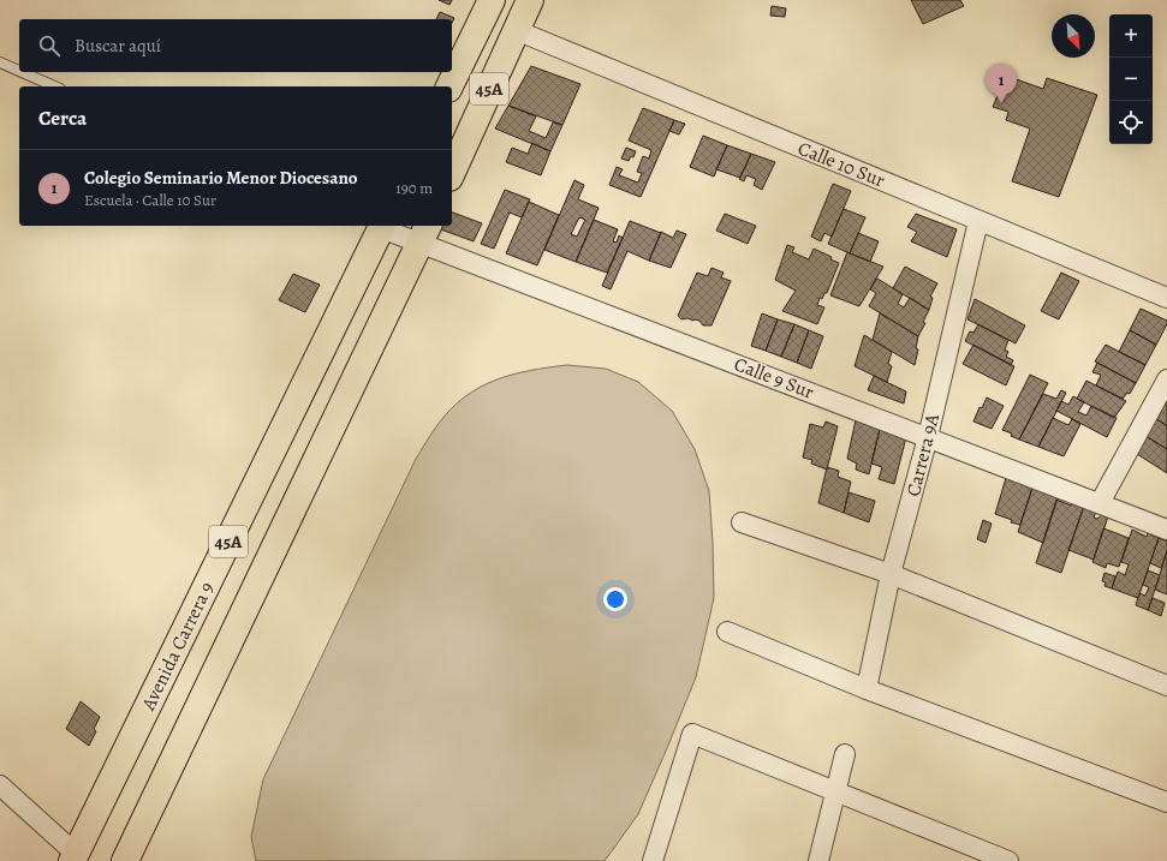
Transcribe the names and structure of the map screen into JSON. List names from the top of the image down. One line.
{"streets":{"main road":["45A","Avenida Carrera 9"],"street":["Calle 10 Sur","Calle 9 Sur","Carrera 9A"]},"crossings":[["45A","Calle 10 Sur"],["45A","Calle 9 Sur"],["Calle 10 Sur","Carrera 9A"],["Calle 9 Sur","Carrera 9A"]],"north":"bottom right","page":{"map_buttons":["+","−"],"search":"Buscar aquí","pins":"1","heading":"Cerca","list":[{"mark":"1","name":"Colegio Seminario Menor Diocesano","note":"Escuela · Calle 10 Sur","value":"190 m"}]}}
